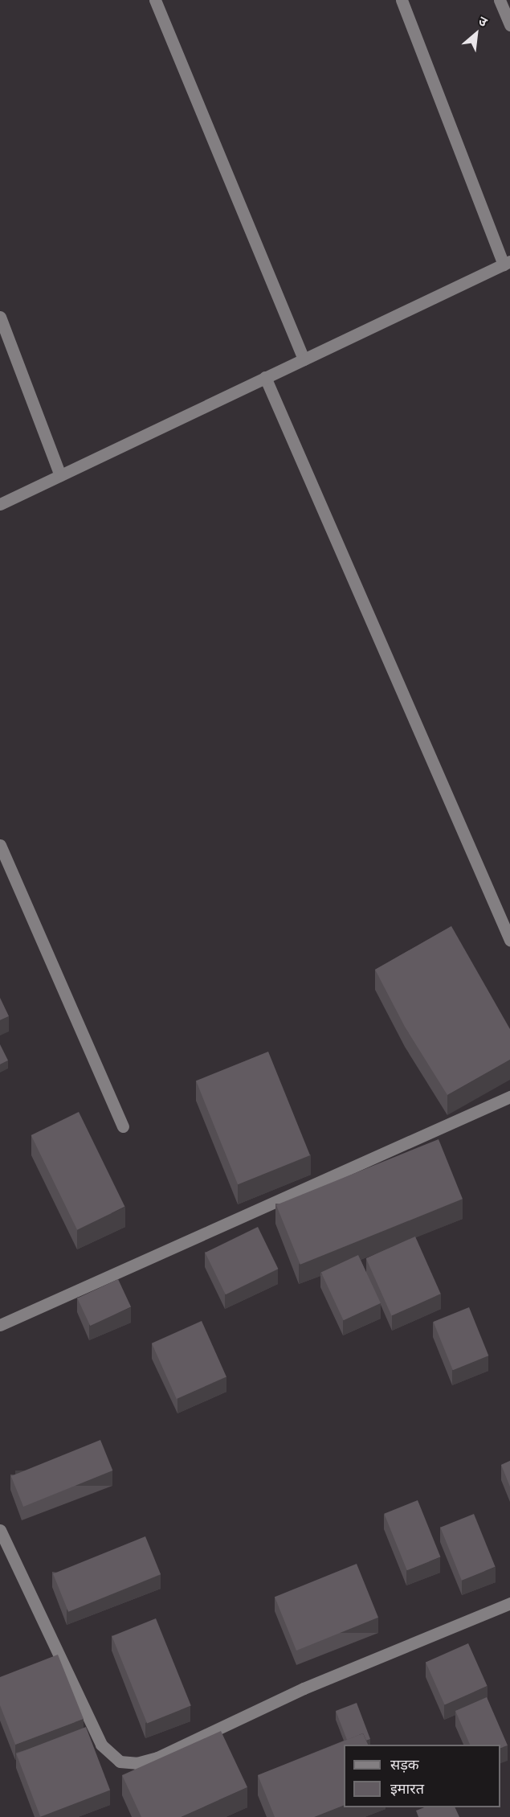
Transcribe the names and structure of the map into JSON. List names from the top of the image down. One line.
{"legend":["सड़क","इमारत"],"north":"top right"}
